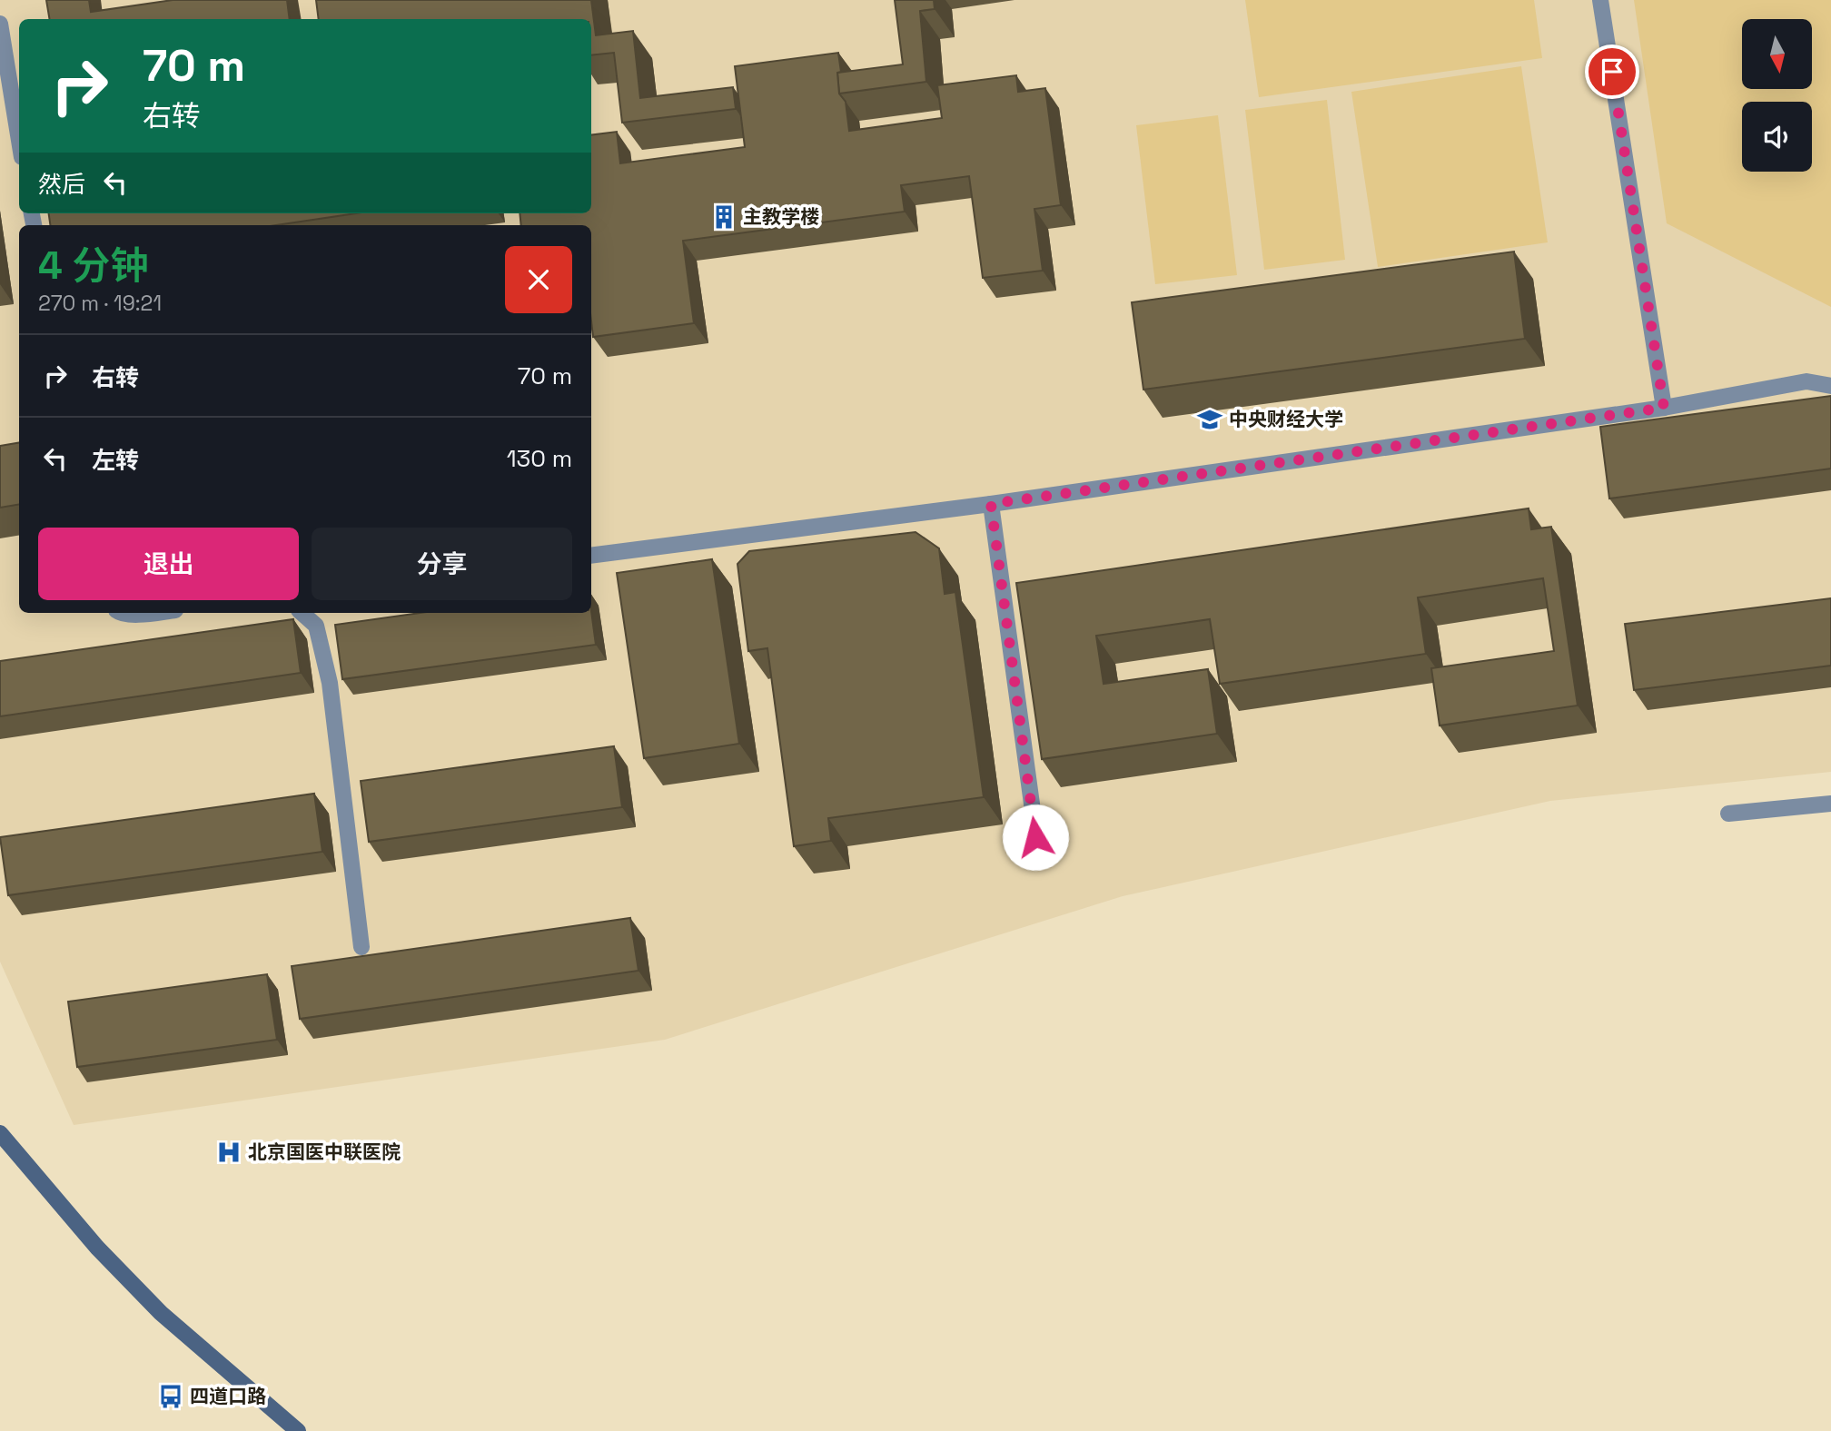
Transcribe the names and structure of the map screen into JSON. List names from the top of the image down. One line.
{"places":{"building":["主教学楼"],"school or university":["中央财经大学"],"hospital":["北京国医中联医院"],"bus stop":["四道口路"]},"north":"bottom","page":{"turn":["70 m","右转"],"then":"然后","heading":["4 分钟","270 m · 19:21"],"list":[{"name":"右转","value":"70 m"},{"name":"左转","value":"130 m"}],"buttons":["退出","分享"]}}
